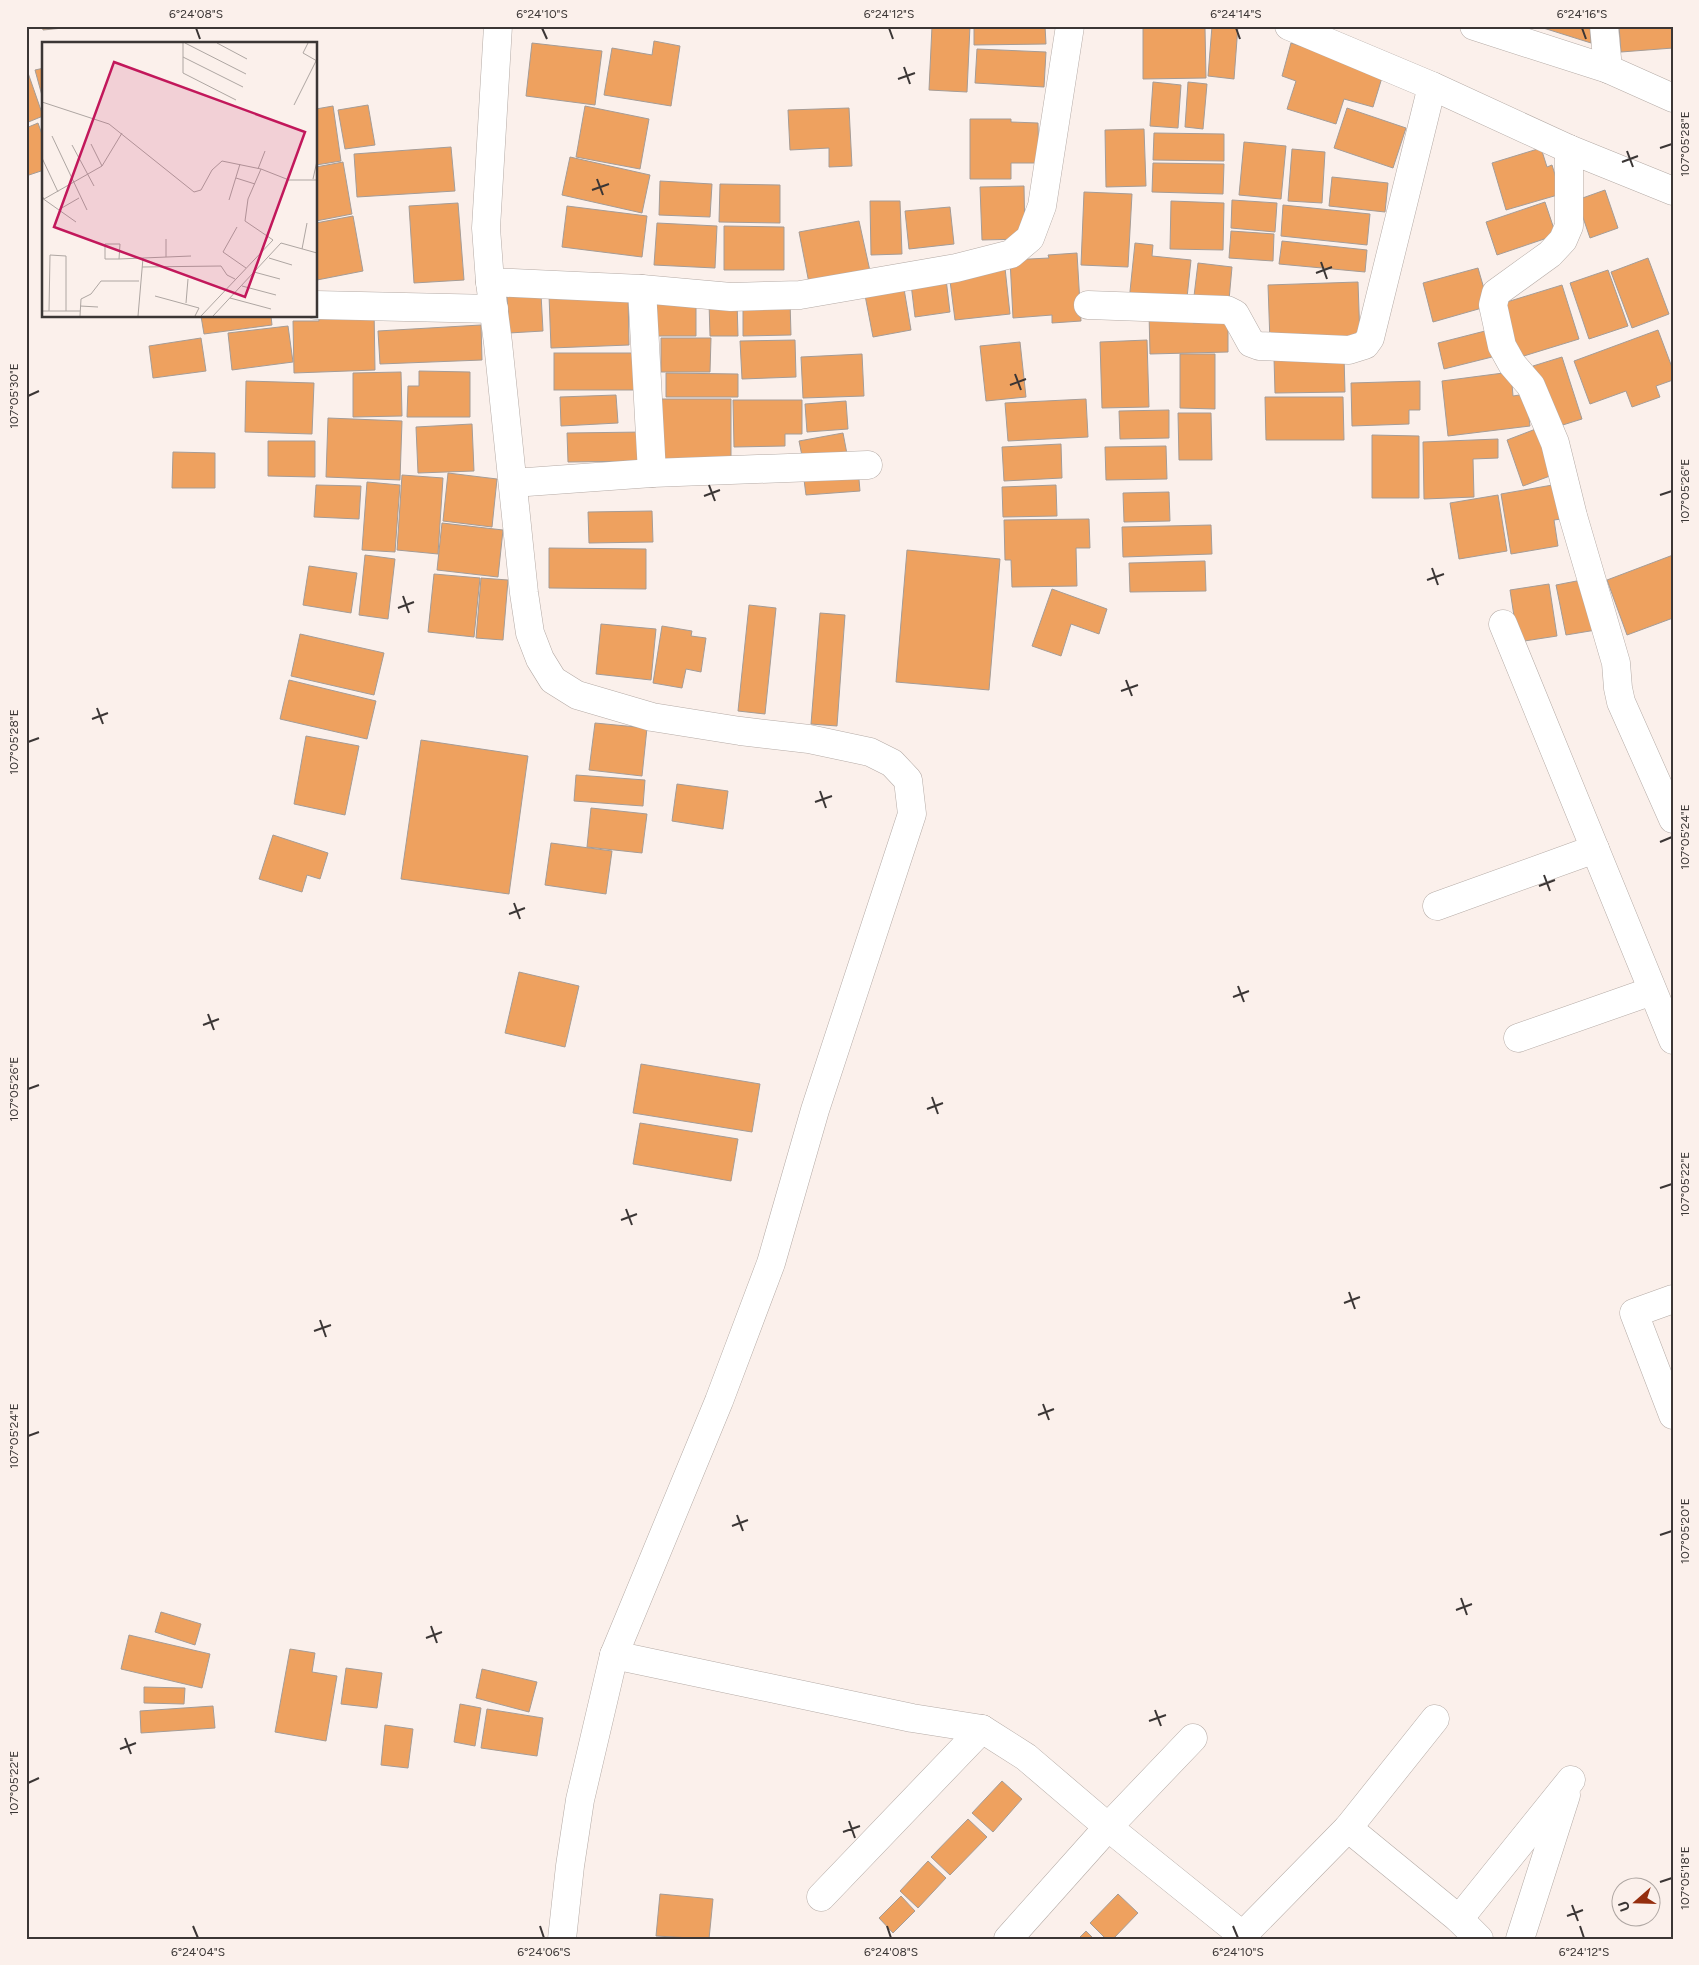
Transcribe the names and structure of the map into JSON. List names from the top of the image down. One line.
{"north":"left","coordinates":["6°24'08\"S","6°24'10\"S","6°24'12\"S","6°24'14\"S","6°24'16\"S","107°05'28\"E","107°05'30\"E","107°05'26\"E","107°05'24\"E","107°05'22\"E","107°05'20\"E","107°05'18\"E","6°24'04\"S","6°24'06\"S"]}
